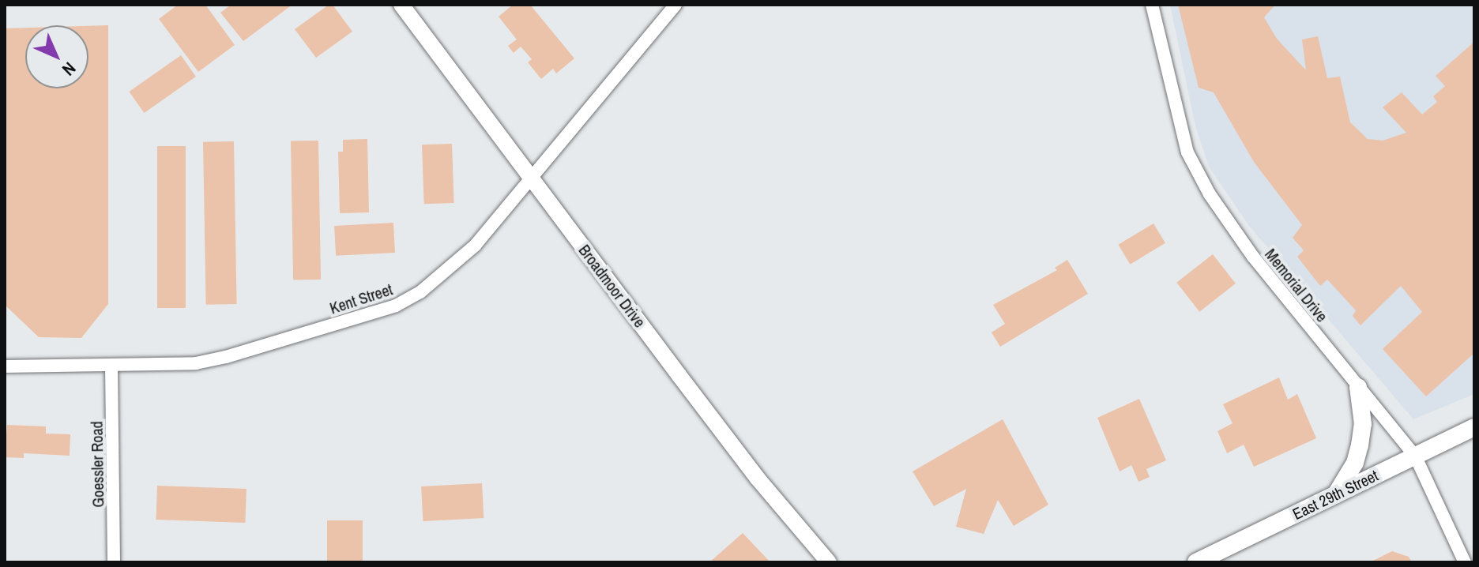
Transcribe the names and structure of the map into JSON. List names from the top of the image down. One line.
{"streets":{"main road":["East 29th Street"],"street":["Memorial Drive","Broadmoor Drive","Kent Street","Goessler Road"]},"crossings":[["Memorial Drive","East 29th Street"],["Broadmoor Drive","Kent Street"],["Kent Street","Goessler Road"]],"north":"bottom right"}
